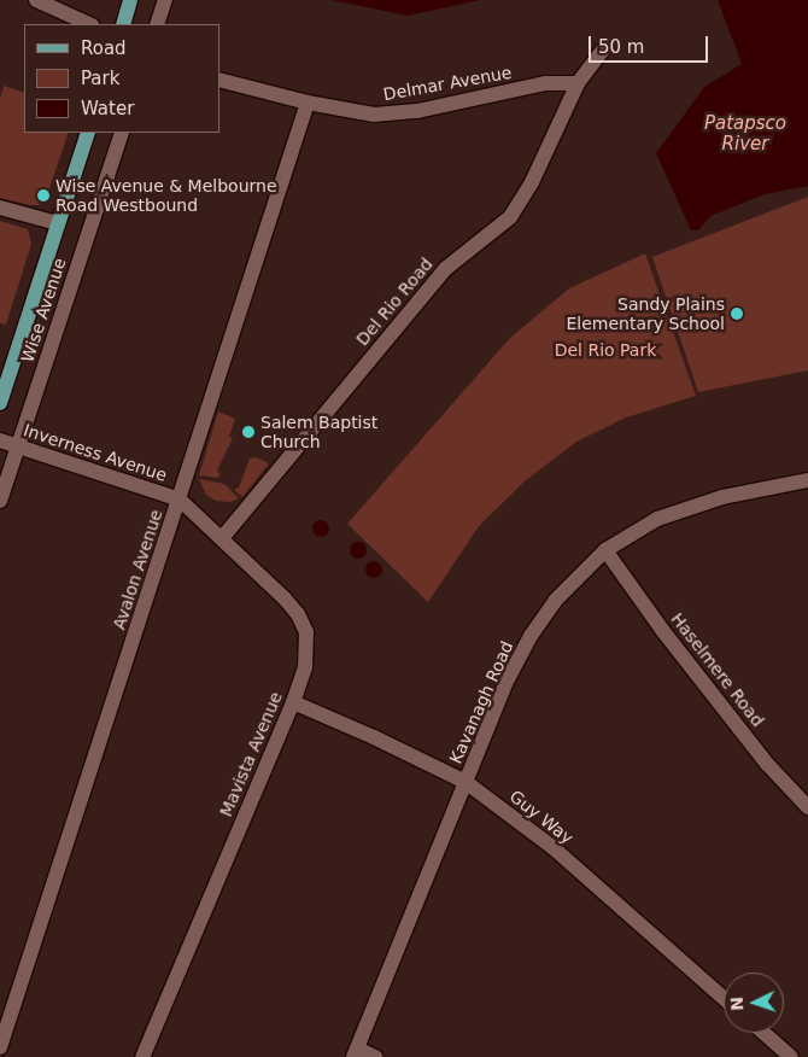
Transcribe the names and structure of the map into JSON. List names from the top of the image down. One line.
{"streets":{"main road":["Wise Avenue"],"street":["Delmar Avenue","Del Rio Road","Inverness Avenue","Avalon Avenue","Haselmere Road","Kavanagh Road","Mavista Avenue","Guy Way"]},"crossings":[["Delmar Avenue","Del Rio Road"],["Delmar Avenue","Avalon Avenue"],["Del Rio Road","Mavista Avenue"],["Wise Avenue","Inverness Avenue"],["Inverness Avenue","Avalon Avenue"],["Inverness Avenue","Mavista Avenue"],["Avalon Avenue","Mavista Avenue"],["Haselmere Road","Kavanagh Road"],["Kavanagh Road","Guy Way"],["Mavista Avenue","Guy Way"]],"water":["Patapsco River"],"parks":["Del Rio Park"],"places":["Wise Avenue & Melbourne Road Westbound","Sandy Plains Elementary School","Salem Baptist Church"],"legend":["Road","Park","Water"],"scale_bar":"50 m","north":"left"}
